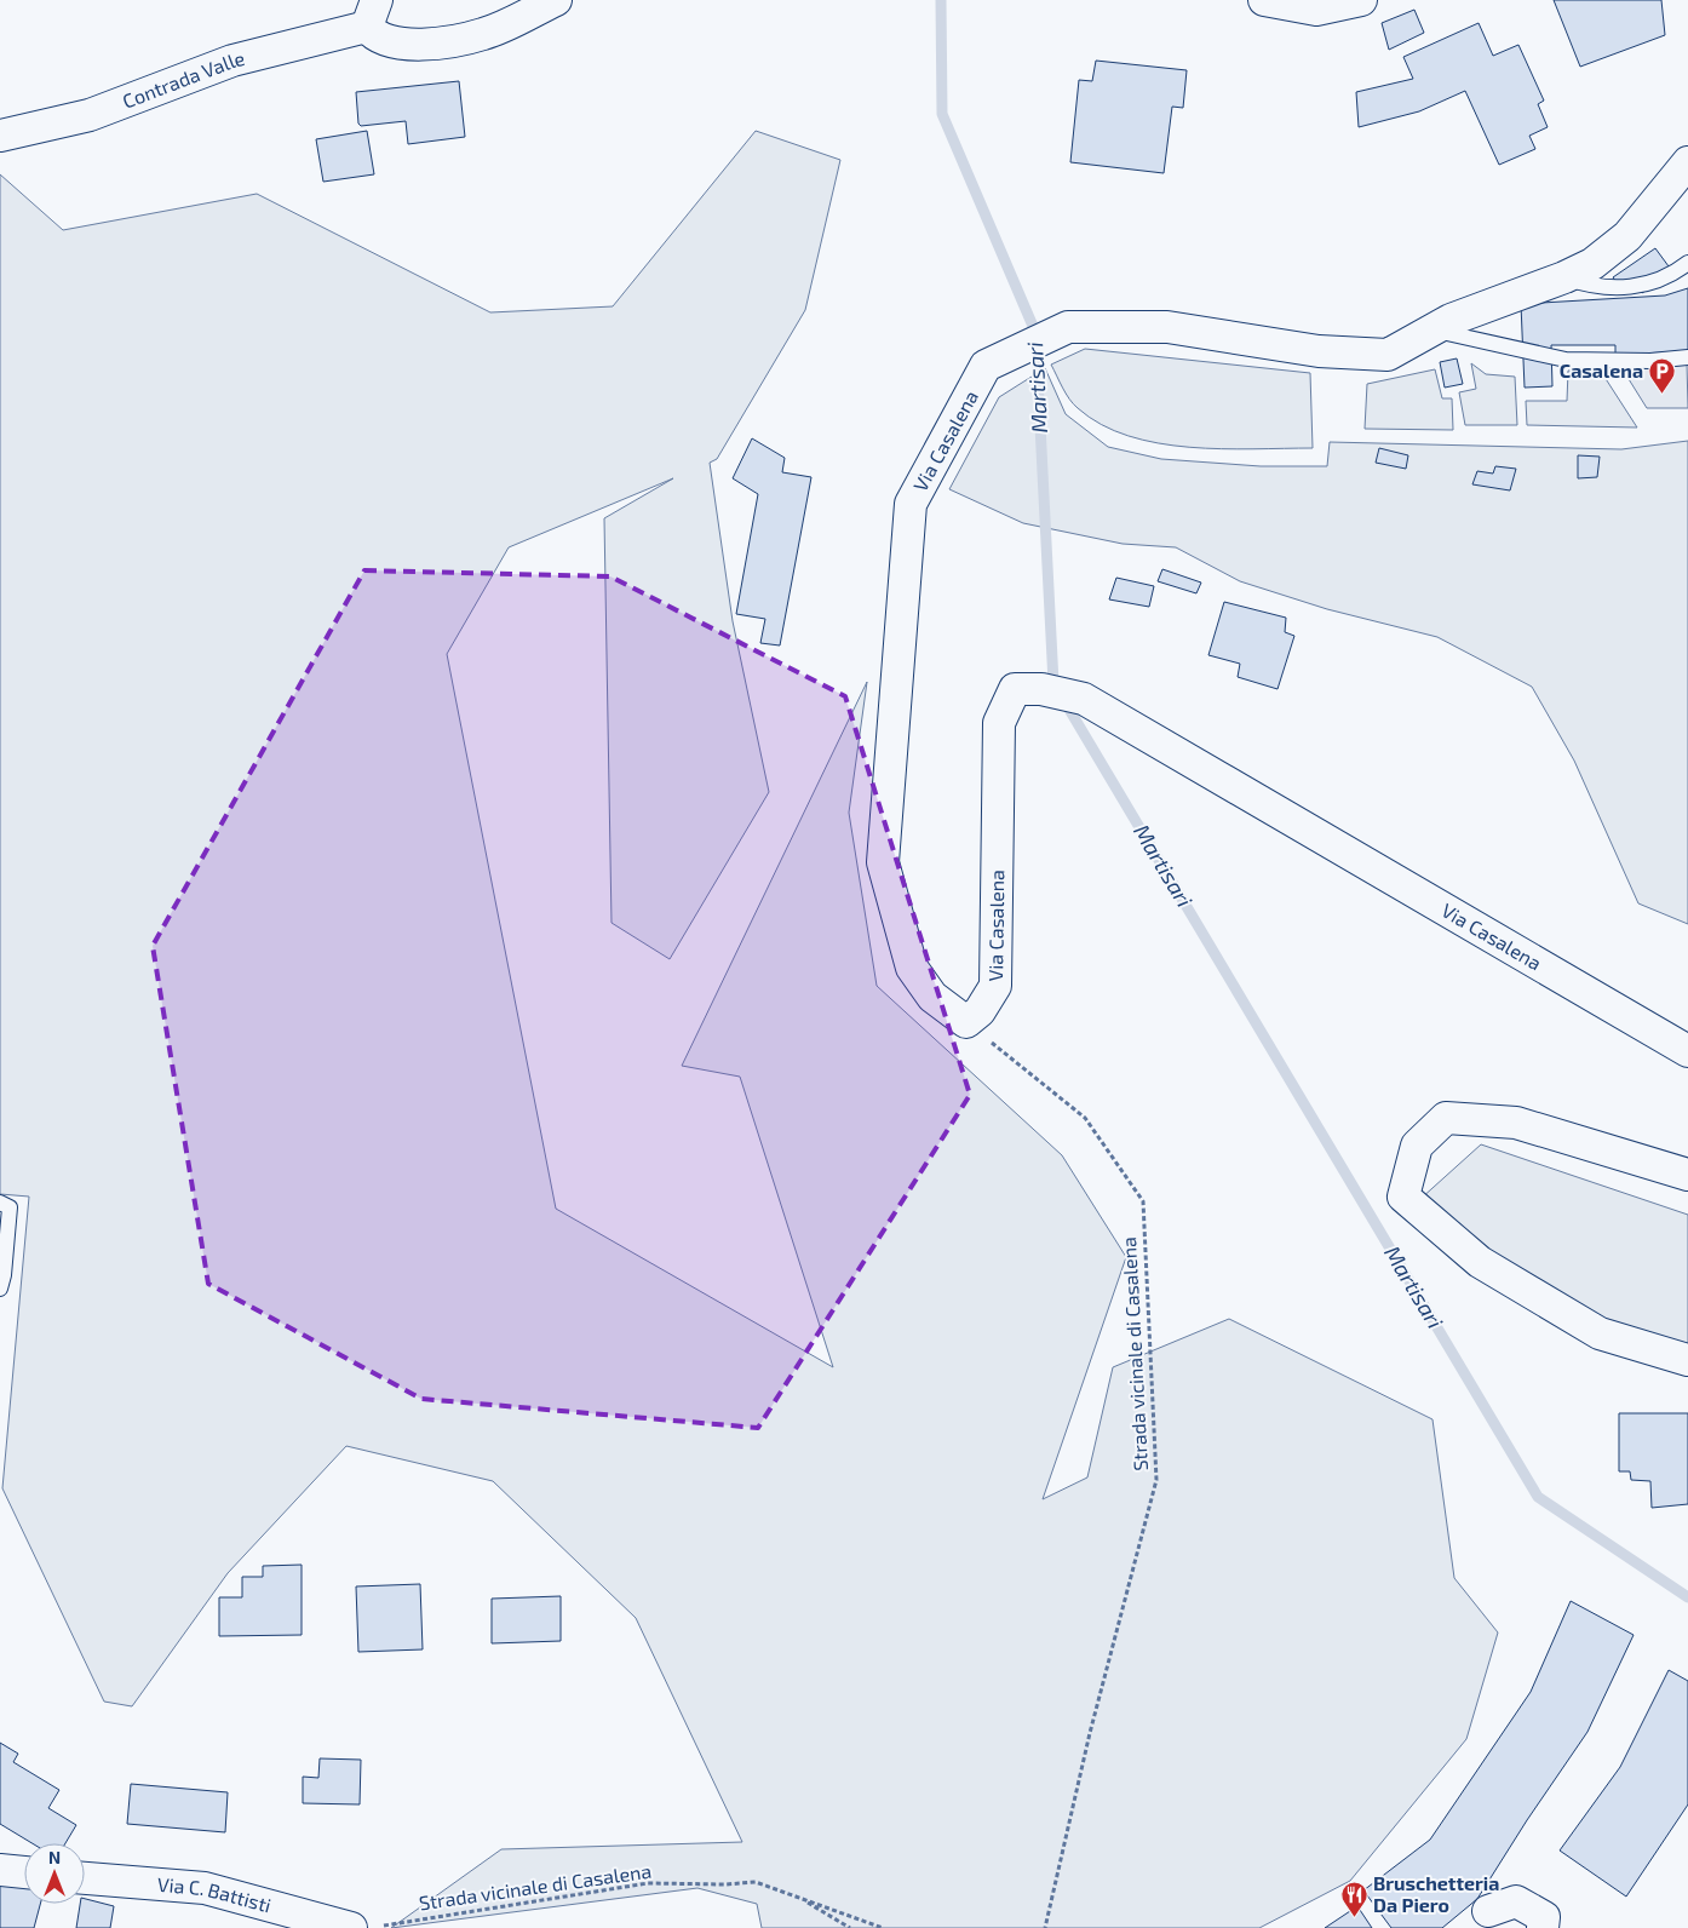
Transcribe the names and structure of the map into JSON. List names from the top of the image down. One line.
{"streets":{"street":["Contrada Valle","Via Casalena","Via C. Battisti"],"path":["Strada vicinale di Casalena"]},"crossings":[["Via Casalena","Strada vicinale di Casalena"],["Strada vicinale di Casalena","Via C. Battisti"]],"water":["Martisari"],"places":{"parking":["Casalena"],"restaurant":["Bruschetteria Da Piero"]},"north":"top"}
